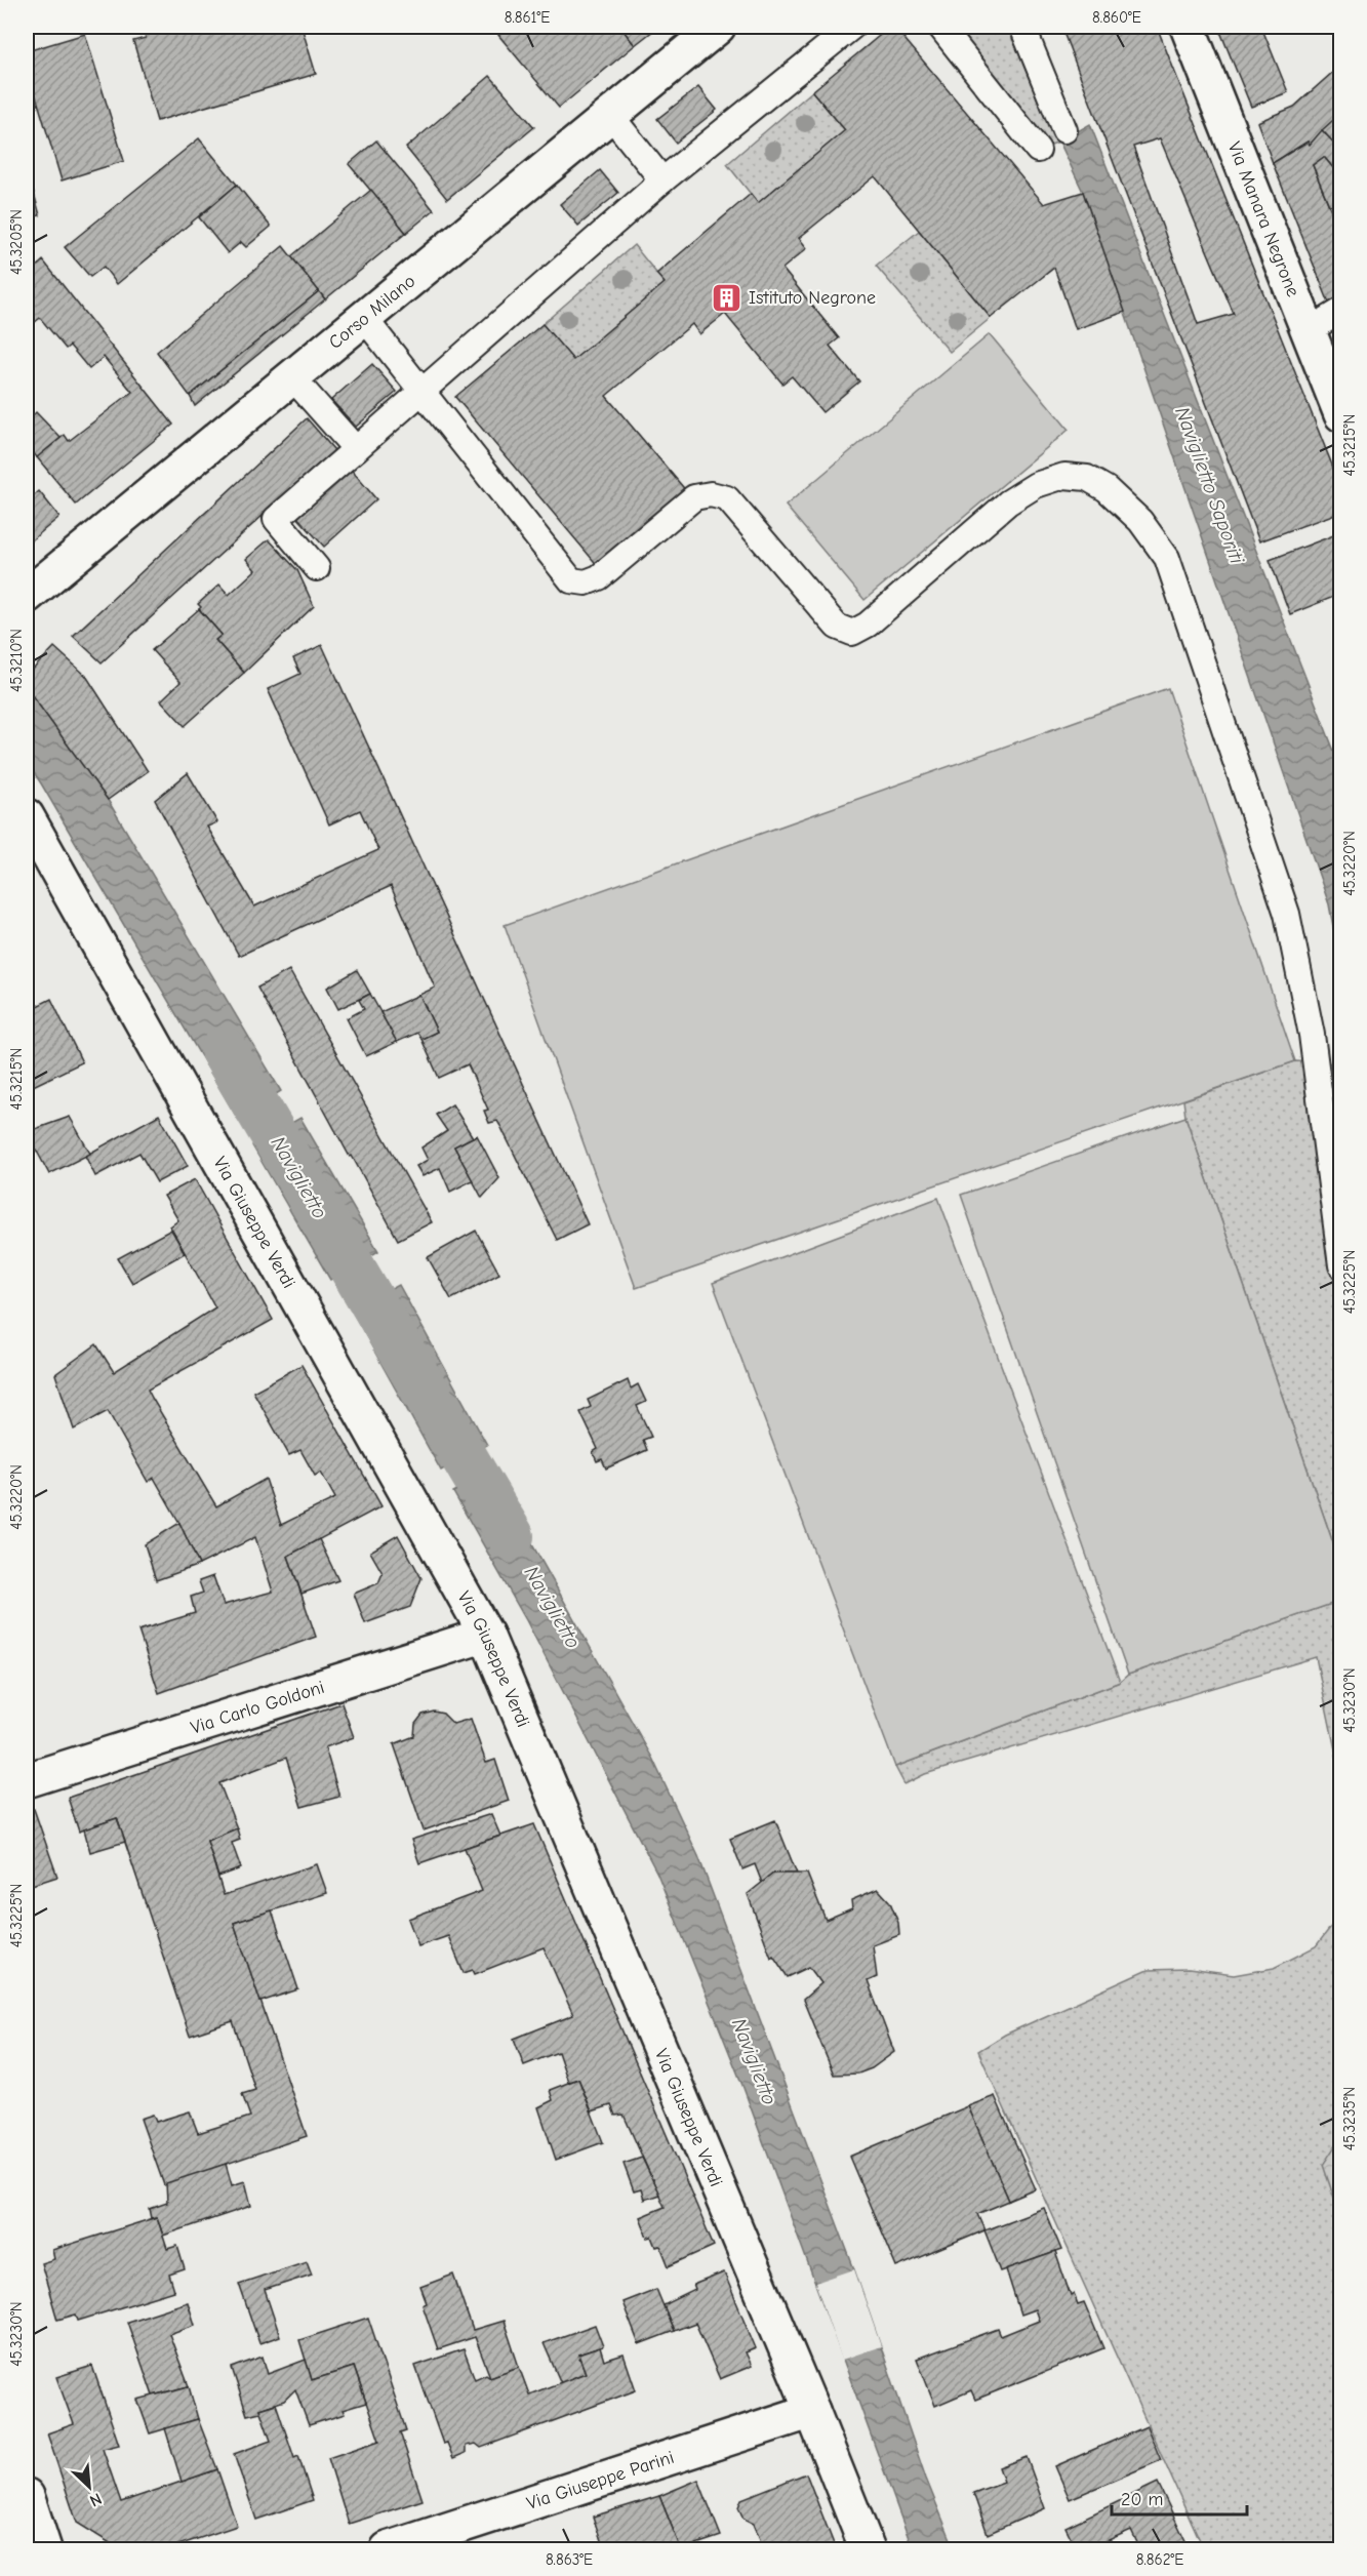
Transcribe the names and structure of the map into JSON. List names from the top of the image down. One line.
{"streets":{"street":["Via Manara Negrone","Corso Milano","Via Giuseppe Verdi","Via Carlo Goldoni","Via Giuseppe Parini"]},"crossings":[["Via Giuseppe Verdi","Via Carlo Goldoni"],["Via Giuseppe Verdi","Via Giuseppe Parini"]],"water":["Naviglietto Saporiti","Naviglietto"],"places":{"building":["Istituto Negrone"]},"scale_bar":"20 m","north":"bottom right","coordinates":["8.861°E","8.860°E","45.3205°N","45.3215°N","45.3210°N","45.3220°N","45.3225°N","45.3230°N","45.3235°N","8.863°E","8.862°E"]}
